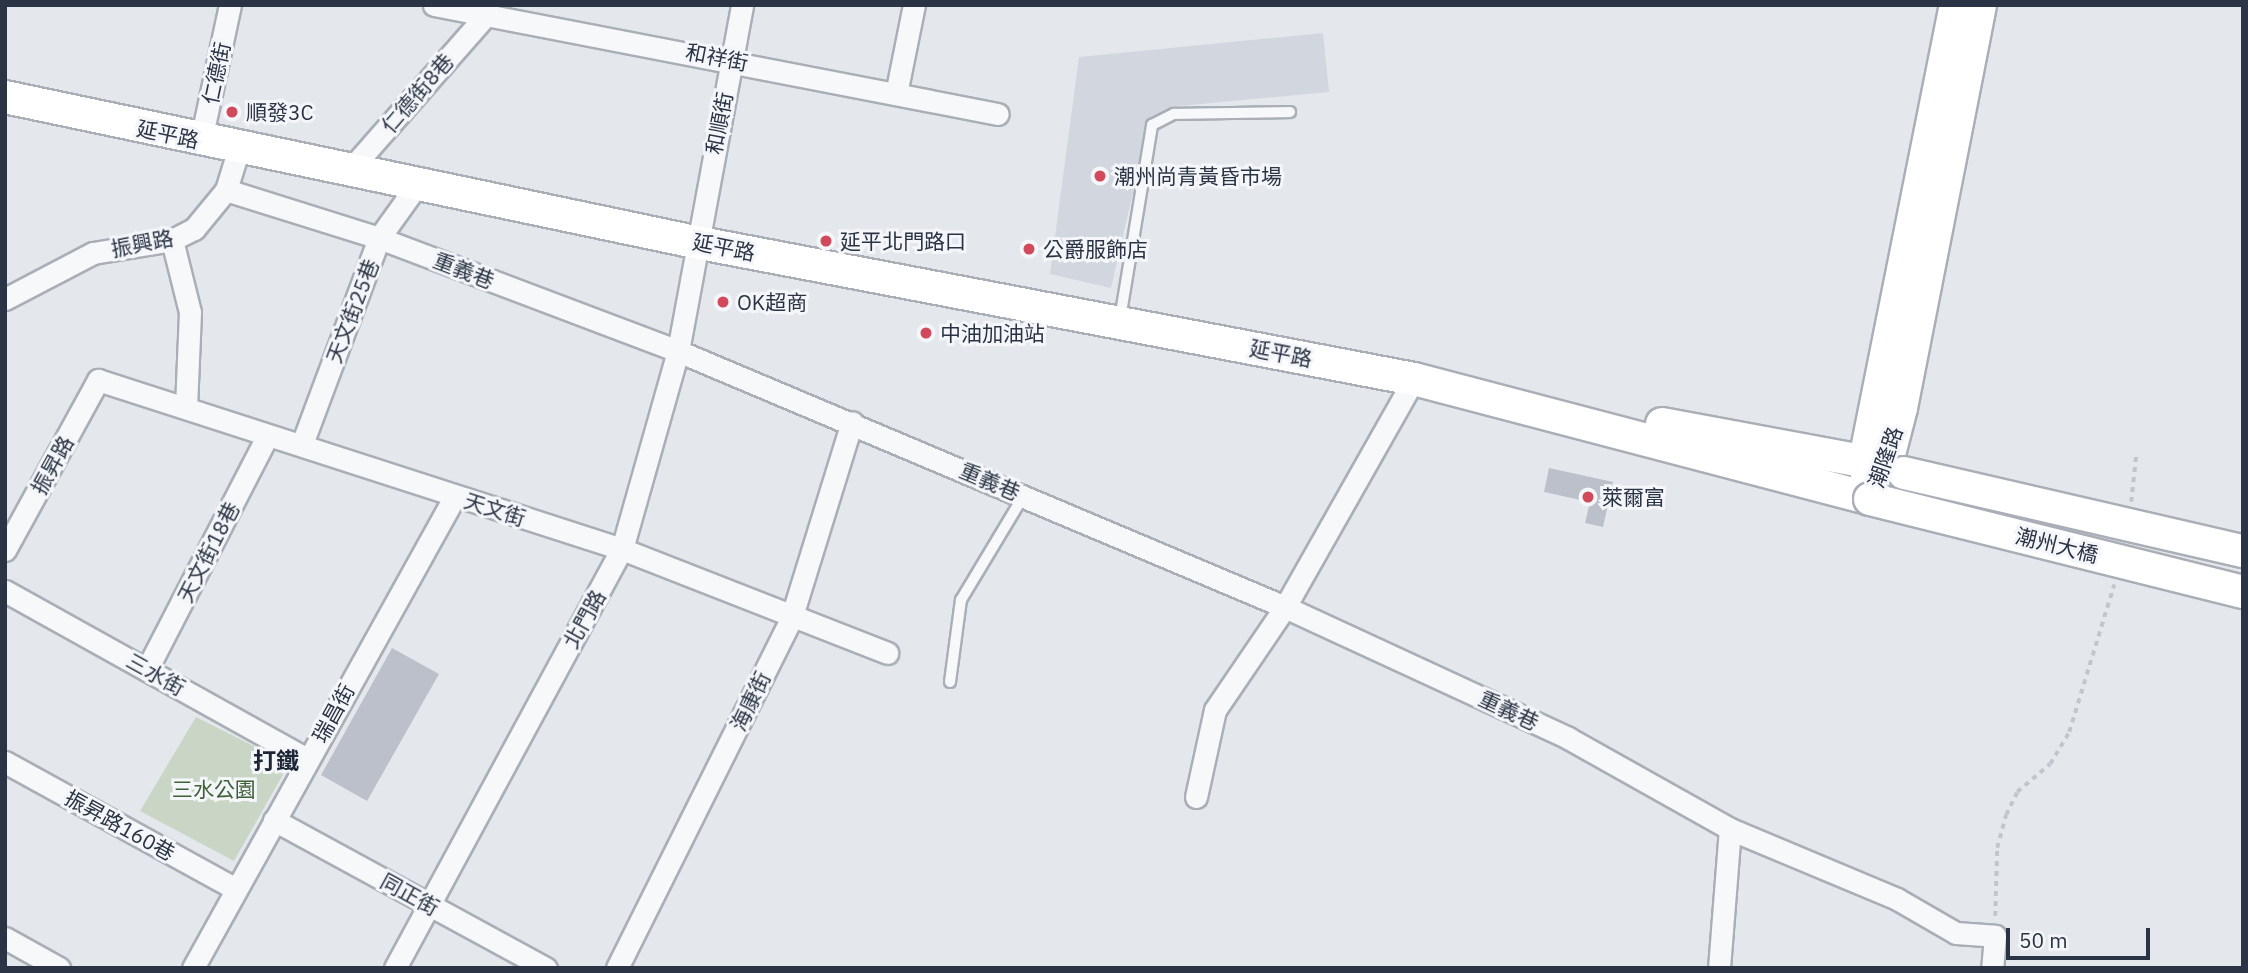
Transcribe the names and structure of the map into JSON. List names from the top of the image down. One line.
{"streets":{"street":["和祥街","仁德街","仁德街8巷","和順街","延平路","振興路","重義巷","天文街25巷","潮隆路","振昇路","天文街","潮州大橋","天文街18巷","北門路","三水街","海康街","瑞昌街","振昇路160巷","同正街"]},"crossings":[["和祥街","仁德街8巷"],["和祥街","和順街"],["仁德街","延平路"],["仁德街8巷","延平路"],["和順街","延平路"],["和順街","北門路"],["延平路","振興路"],["延平路","天文街25巷"],["延平路","潮隆路"],["延平路","潮州大橋"],["延平路","北門路"],["振興路","重義巷"],["重義巷","天文街25巷"],["重義巷","北門路"],["重義巷","海康街"],["天文街25巷","天文街"],["潮隆路","潮州大橋"],["振昇路","天文街"],["天文街","天文街18巷"],["天文街","北門路"],["天文街","海康街"],["天文街","瑞昌街"],["天文街18巷","三水街"],["北門路","同正街"],["三水街","瑞昌街"],["瑞昌街","振昇路160巷"],["瑞昌街","同正街"]],"districts":["打鐵"],"parks":["三水公園"],"places":["順發3C","潮州尚青黃昏市場","延平北門路口","公爵服飾店","OK超商","中油加油站","萊爾富"],"scale_bar":"50 m"}
